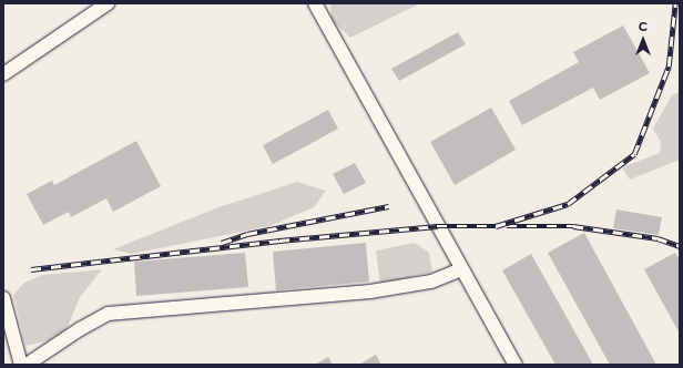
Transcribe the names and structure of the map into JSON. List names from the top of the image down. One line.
{"north":"top"}
